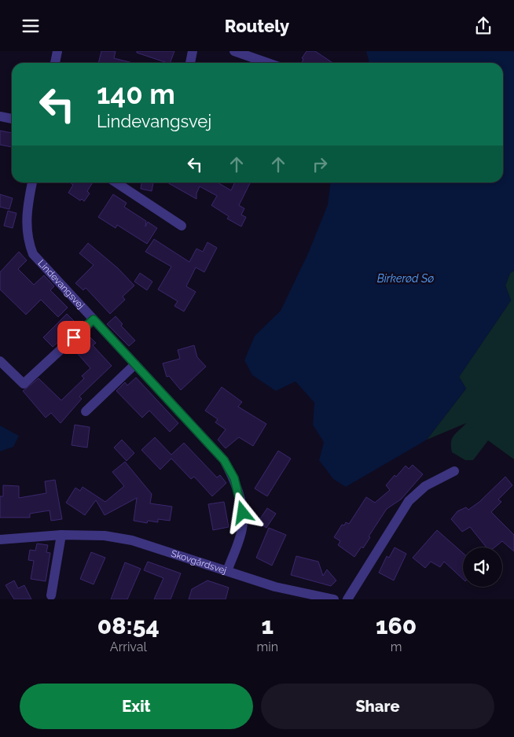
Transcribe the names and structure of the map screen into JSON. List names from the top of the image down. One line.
{"streets":{"street":["Lindevangsvej","Skovgårdsvej"]},"crossings":[["Lindevangsvej","Skovgårdsvej"]],"water":["Birkerød Sø"],"page":{"header":"Routely","turn":["140 m","Lindevangsvej"],"eta":["08:54","Arrival","1","min","160","m"],"buttons":["Exit","Share"]}}
